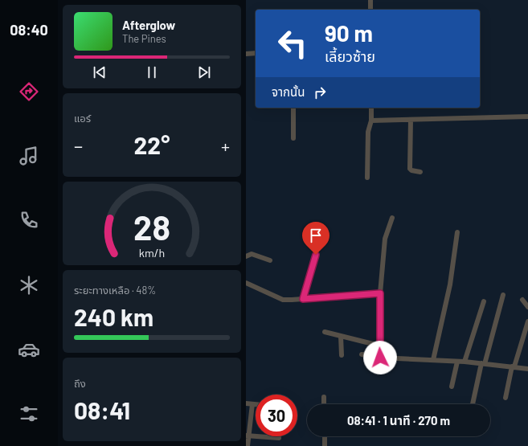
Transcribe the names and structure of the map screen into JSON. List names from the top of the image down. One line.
{"page":{"tabs":"08:40","turn":["90 m","เลี้ยวซ้าย"],"song":["Afterglow","The Pines"],"then":"จากนั้น","tile":["แอร์",["ระยะทางเหลือ · 48%","240 km"],["ถึง","08:41"]],"heat":["−","22°","+"],"limit":"30","trip":"08:41 · 1 นาที · 270 m","gauge":["28","km/h"]}}
